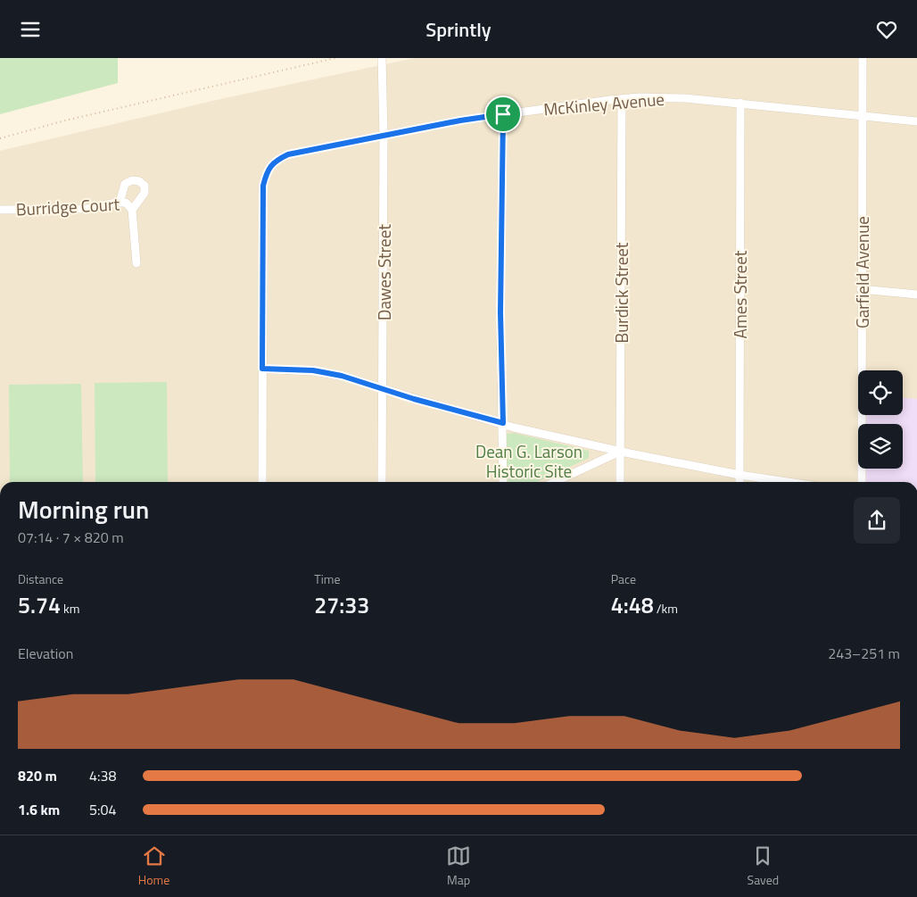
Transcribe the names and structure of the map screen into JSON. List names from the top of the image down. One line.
{"streets":{"street":["McKinley Avenue","Burridge Court","Dawes Street","Garfield Avenue","Burdick Street","Ames Street"]},"crossings":[["McKinley Avenue","Dawes Street"],["McKinley Avenue","Garfield Avenue"],["McKinley Avenue","Burdick Street"],["McKinley Avenue","Ames Street"]],"parks":["Dean G. Larson Historic Site"],"page":{"header":"Sprintly","heading":["Morning run","07:14 · 7 × 820 m"],"stats":[["Distance","5.74 km"],["Time","27:33"],["Pace","4:48 /km"]],"chart":["Elevation","243–251 m"],"list":[{"name":"820 m","note":"4:38"},{"name":"1.6 km","note":"5:04"}],"tabs":["Home","Map","Saved"]}}
